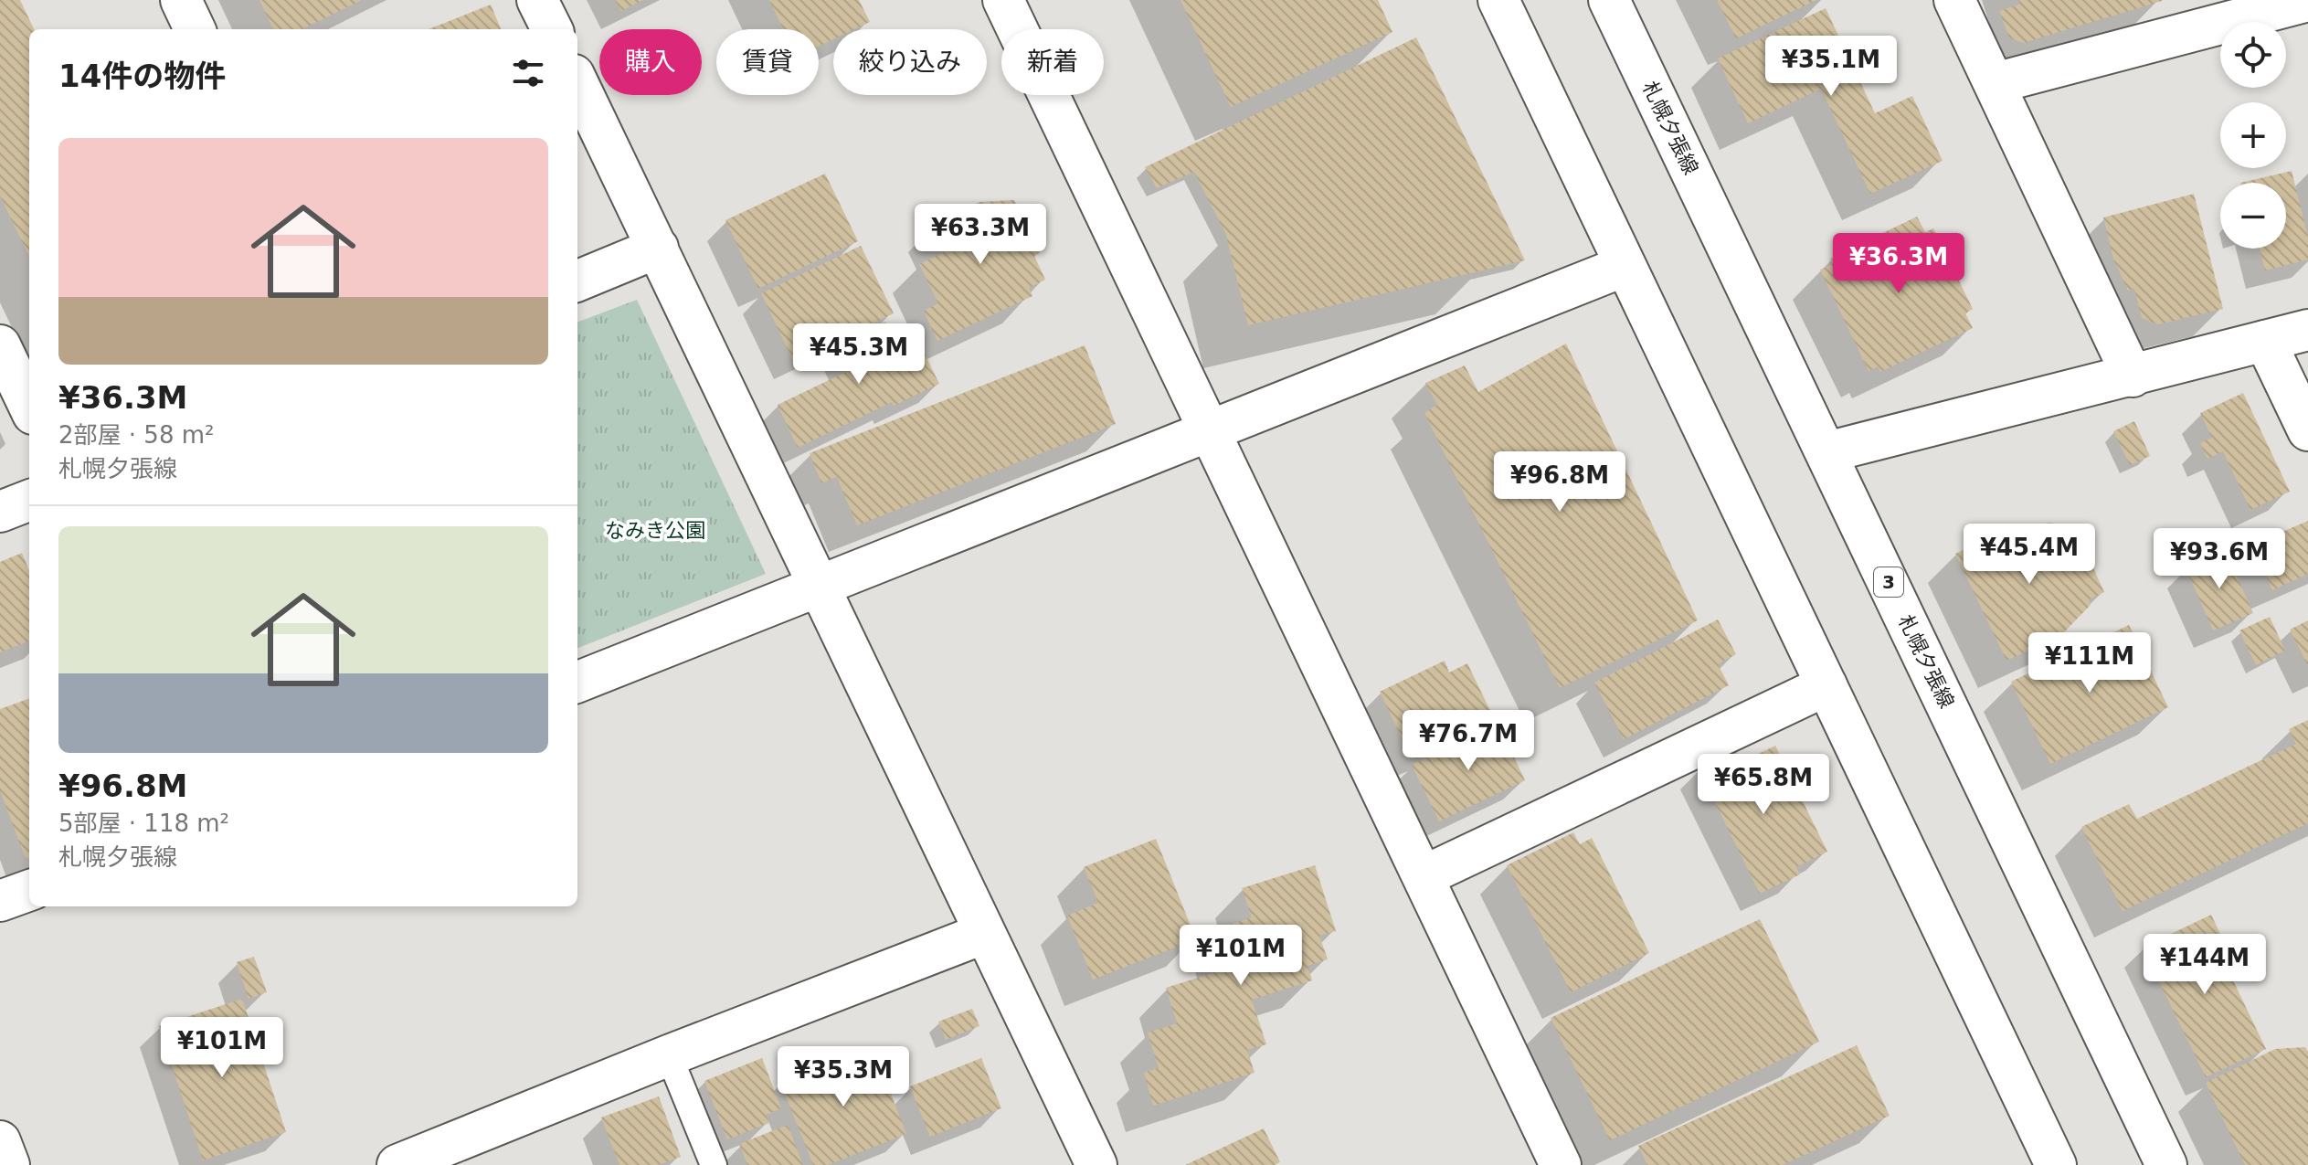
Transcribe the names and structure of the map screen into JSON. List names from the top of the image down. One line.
{"streets":{"street":["札幌夕張線","3"]},"parks":["なみき公園"],"page":{"map_buttons":["+","−"],"chip":["購入","賃貸","絞り込み","新着"],"heading":"14件の物件","price":["¥35.1M","¥63.3M","¥36.3M","¥45.3M","¥96.8M","¥45.4M","¥93.6M","¥111M","¥76.7M","¥65.8M","¥101M","¥144M","¥101M","¥35.3M"],"list":[{"name":"¥36.3M","note":"2部屋 · 58 m² · 札幌夕張線"},{"name":"¥96.8M","note":"5部屋 · 118 m² · 札幌夕張線"}]}}
